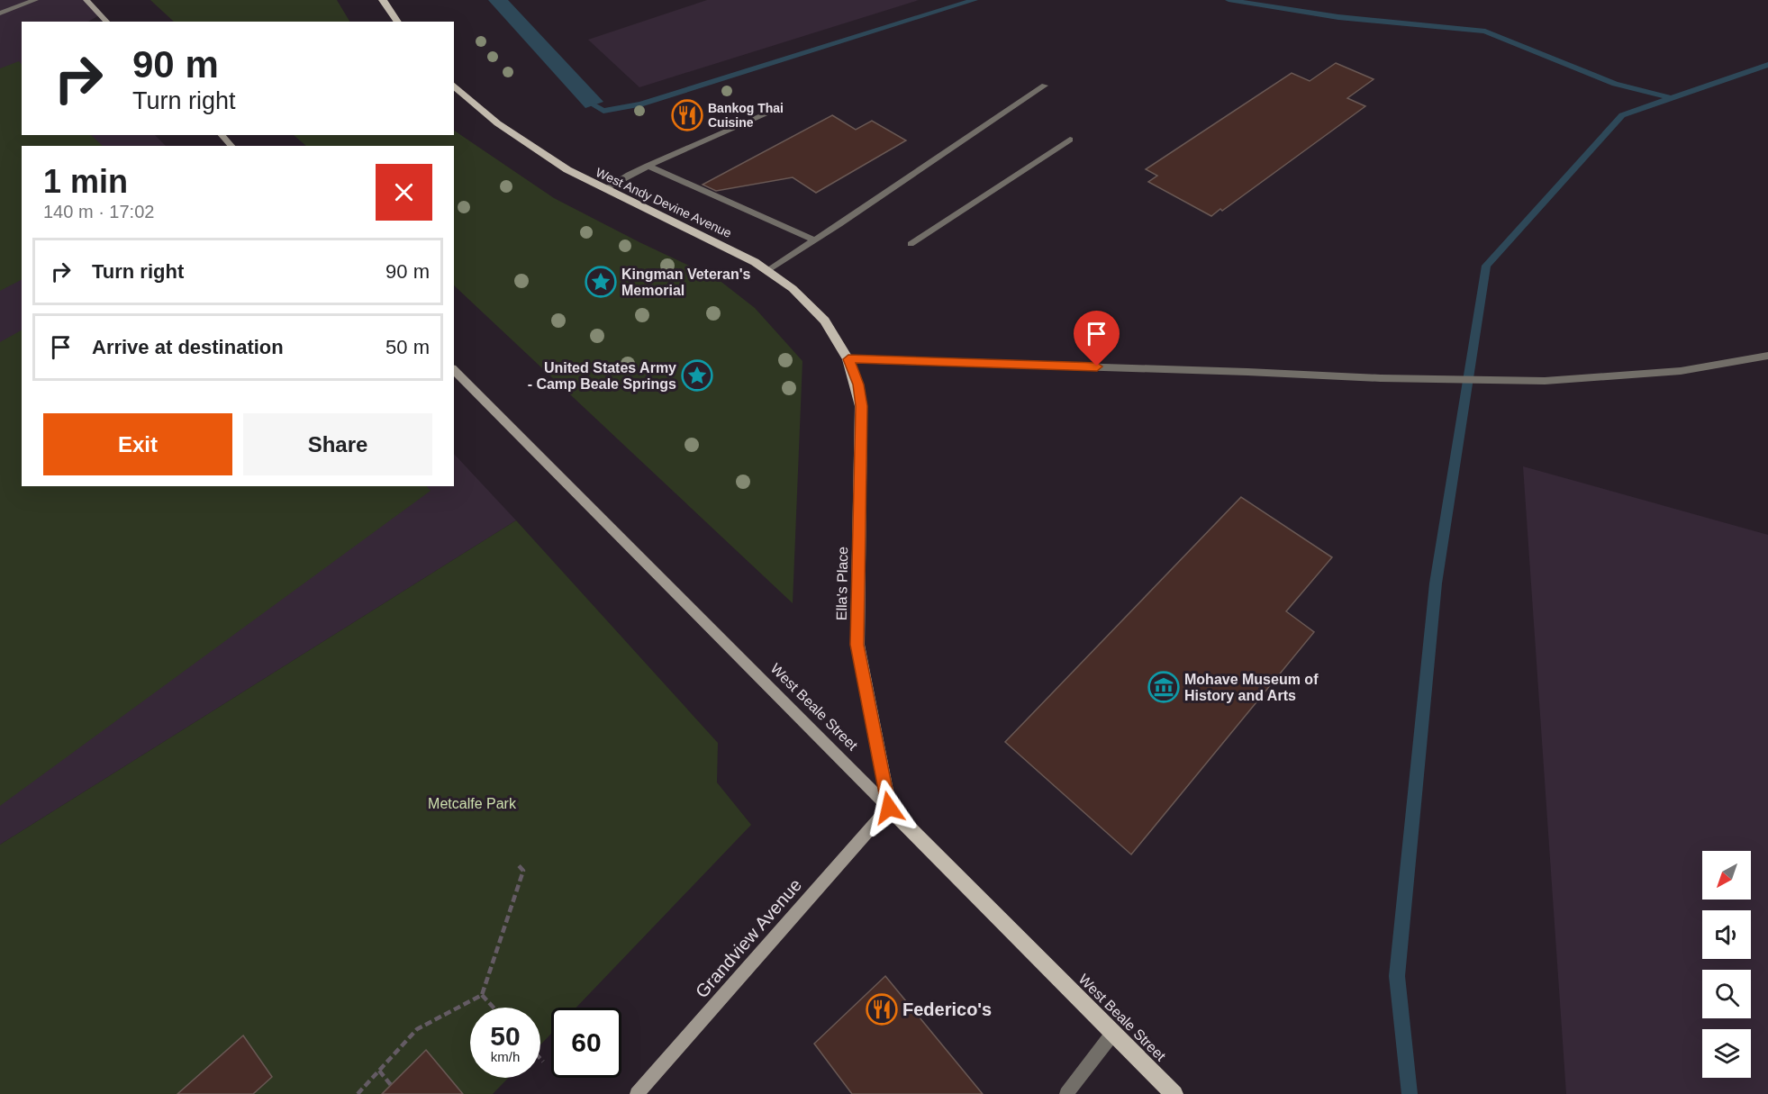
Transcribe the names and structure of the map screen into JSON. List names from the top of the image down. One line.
{"streets":{"main road":["West Andy Devine Avenue","Ella's Place","West Beale Street","Grandview Avenue"]},"crossings":[["West Andy Devine Avenue","Ella's Place"],["Ella's Place","West Beale Street"],["Ella's Place","Grandview Avenue"],["West Beale Street","Grandview Avenue"]],"parks":["Metcalfe Park"],"places":{"restaurant":["Bankog Thai Cuisine","Federico's"],"place":["Kingman Veteran's Memorial","United States Army - Camp Beale Springs"],"museum":["Mohave Museum of History and Arts"]},"north":"bottom left","page":{"turn":["90 m","Turn right"],"heading":["1 min","140 m · 17:02"],"list":[{"name":"Turn right","value":"90 m"},{"name":"Arrive at destination","value":"50 m"}],"buttons":["Exit","Share"],"speed":"50 km/h","limit":"60"}}
